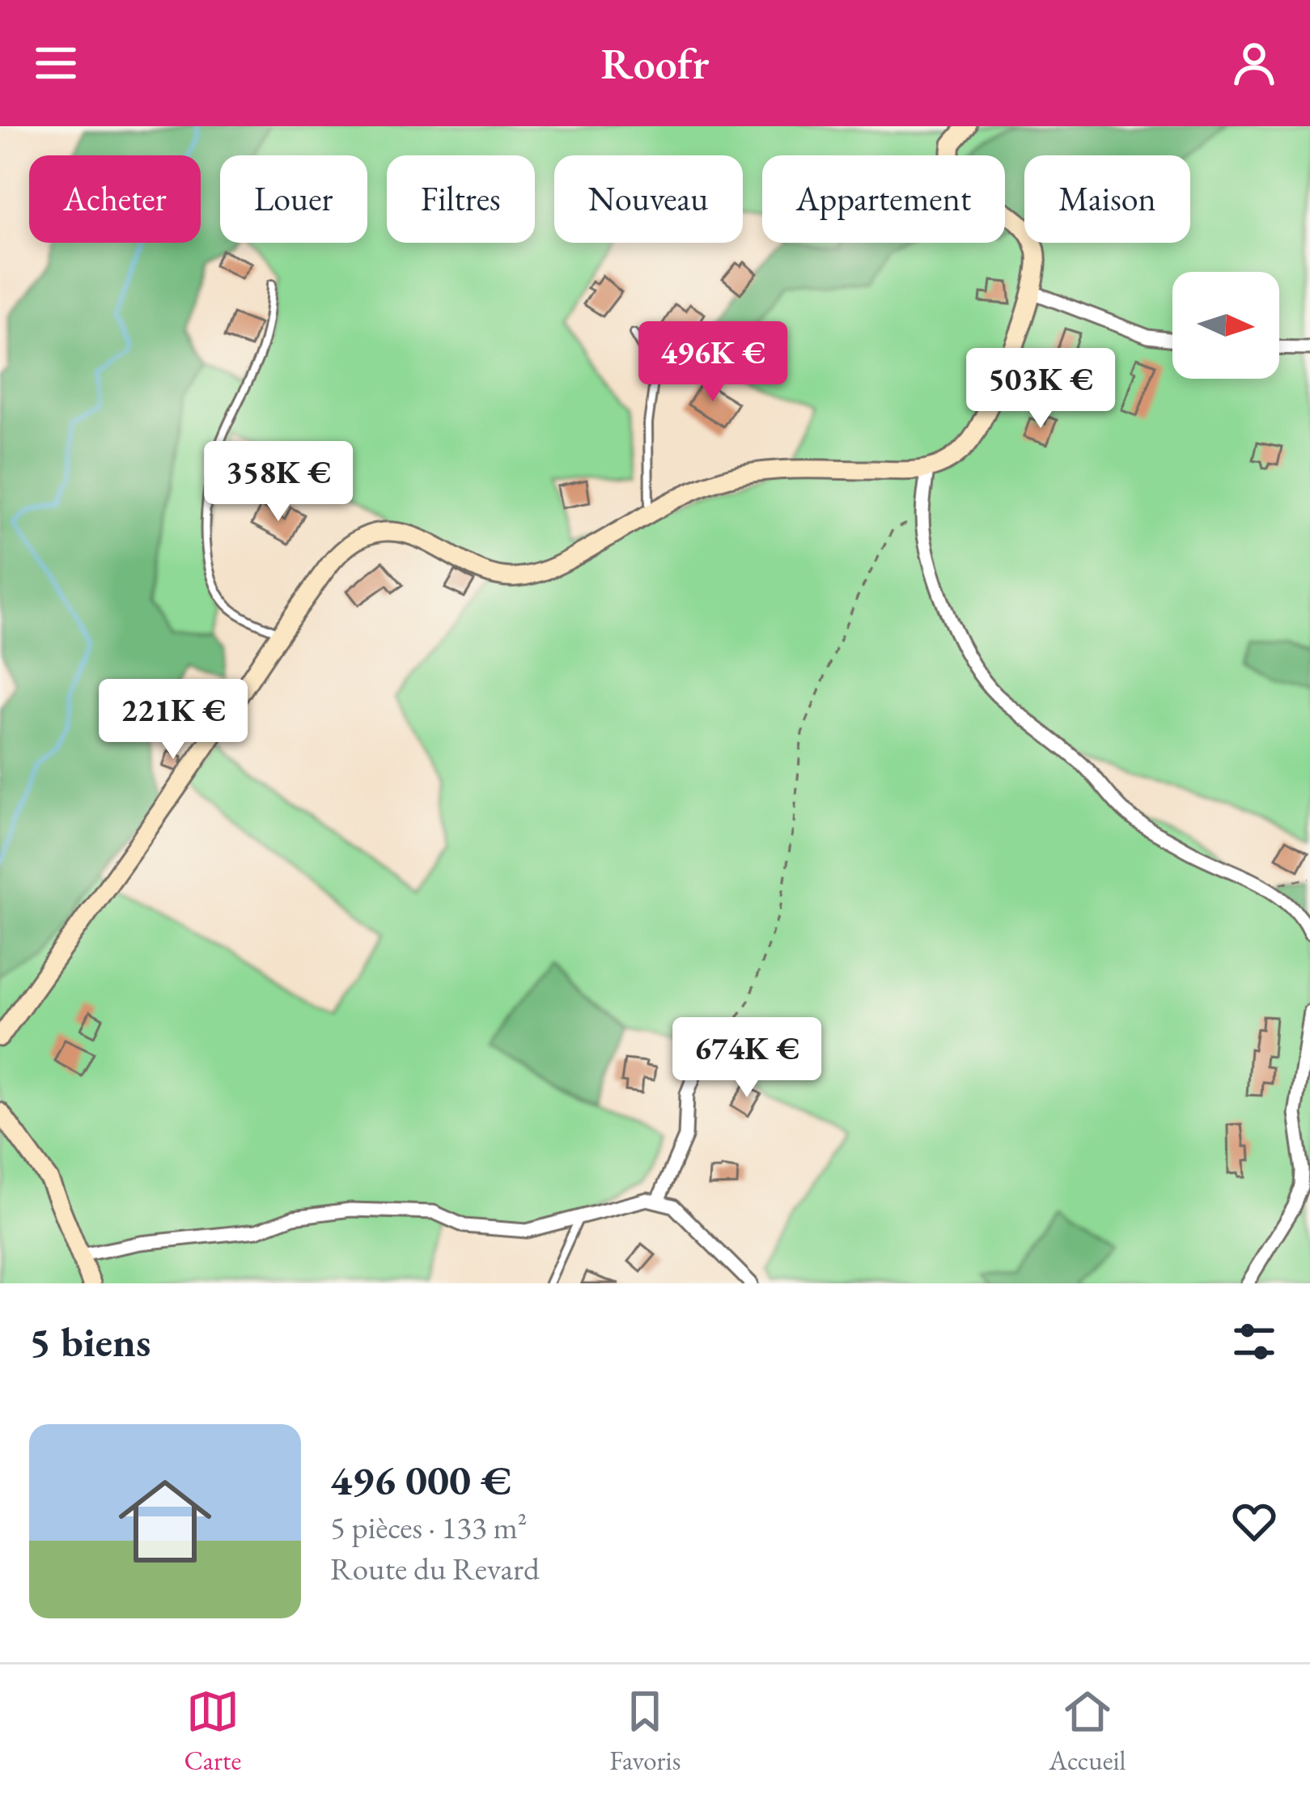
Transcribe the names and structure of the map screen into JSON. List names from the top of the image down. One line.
{"north":"right","page":{"header":"Roofr","chip":["Acheter","Louer","Filtres","Nouveau","Appartement","Maison"],"price":["496K €","503K €","358K €","221K €","674K €"],"heading":"5 biens","list":[{"name":"496 000 €","note":"5 pièces · 133 m² · Route du Revard"}],"tabs":["Carte","Favoris","Accueil"]}}
